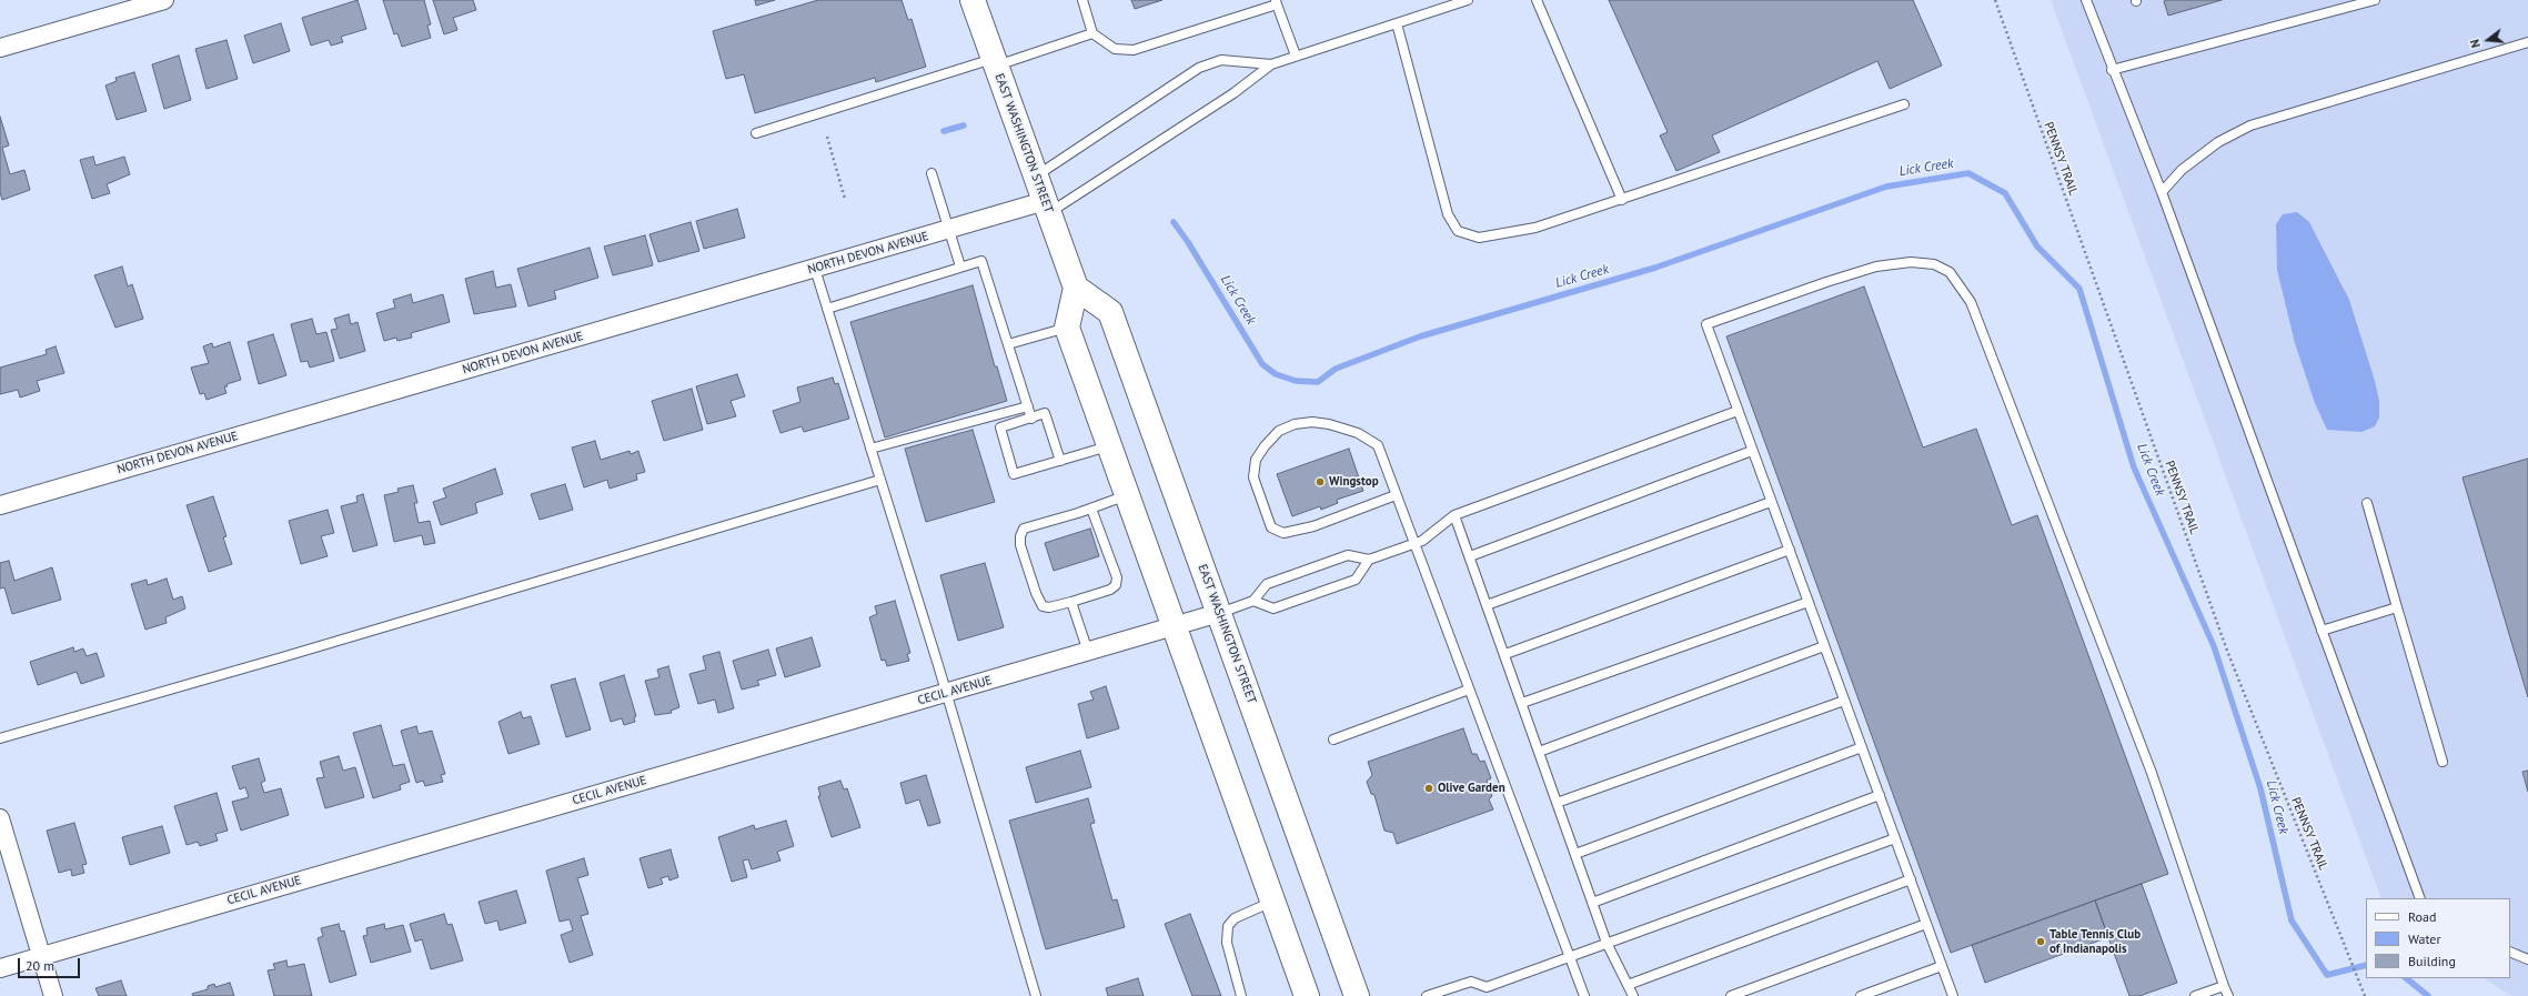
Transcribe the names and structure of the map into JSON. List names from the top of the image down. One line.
{"streets":{"main road":["EAST WASHINGTON STREET"],"street":["NORTH DEVON AVENUE","CECIL AVENUE"],"path":["PENNSY TRAIL"]},"crossings":[["EAST WASHINGTON STREET","NORTH DEVON AVENUE"],["EAST WASHINGTON STREET","CECIL AVENUE"]],"water":["Lick Creek"],"places":["Wingstop","Olive Garden","Table Tennis Club of Indianapolis"],"legend":["Road","Water","Building"],"scale_bar":"20 m","north":"left"}
